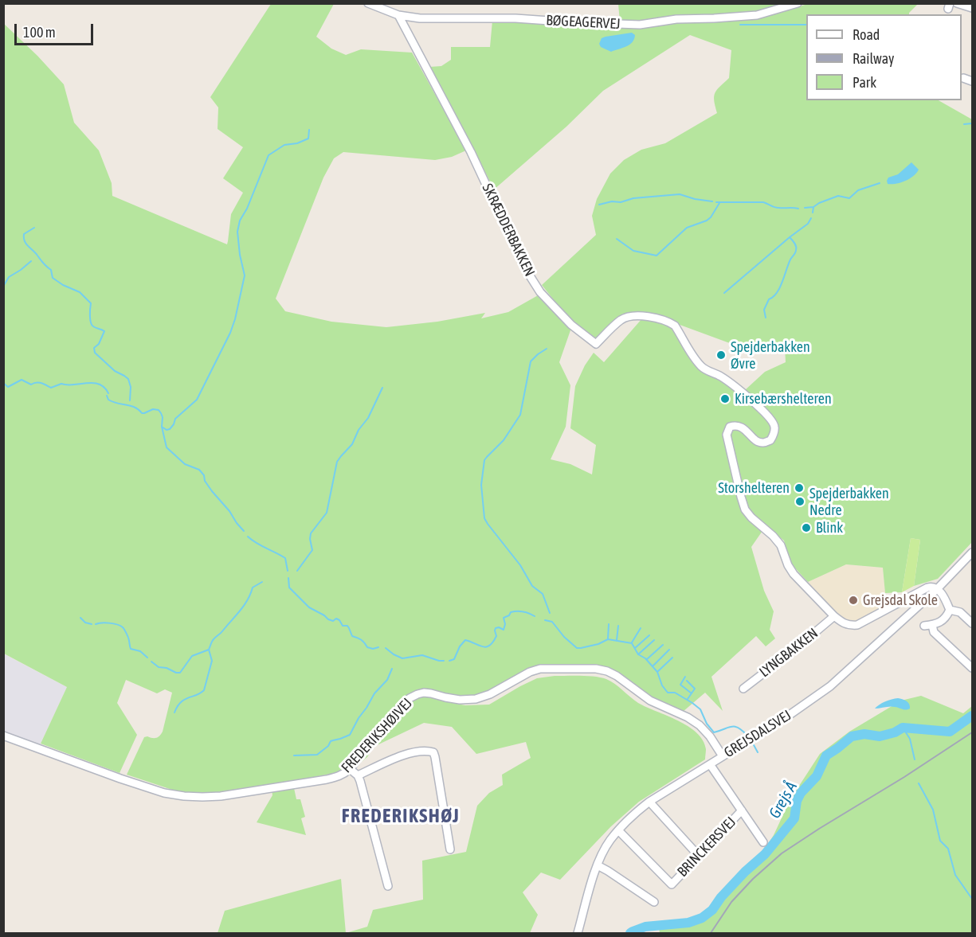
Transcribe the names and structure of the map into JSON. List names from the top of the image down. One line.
{"streets":{"street":["BØGEAGERVEJ","SKRÆDDERBAKKEN","LYNGBAKKEN","GREJSDALSVEJ","FREDERIKSHØJVEJ","BRINCKERSVEJ"]},"crossings":[["BØGEAGERVEJ","SKRÆDDERBAKKEN"],["SKRÆDDERBAKKEN","LYNGBAKKEN"],["SKRÆDDERBAKKEN","GREJSDALSVEJ"],["GREJSDALSVEJ","FREDERIKSHØJVEJ"],["GREJSDALSVEJ","BRINCKERSVEJ"]],"districts":["FREDERIKSHØJ"],"water":["Grejs Å"],"places":["Spejderbakken Øvre","Kirsebærshelteren","Storshelteren","Spejderbakken Nedre","Blink","Grejsdal Skole"],"legend":["Road","Railway","Park"],"scale_bar":"100 m"}
